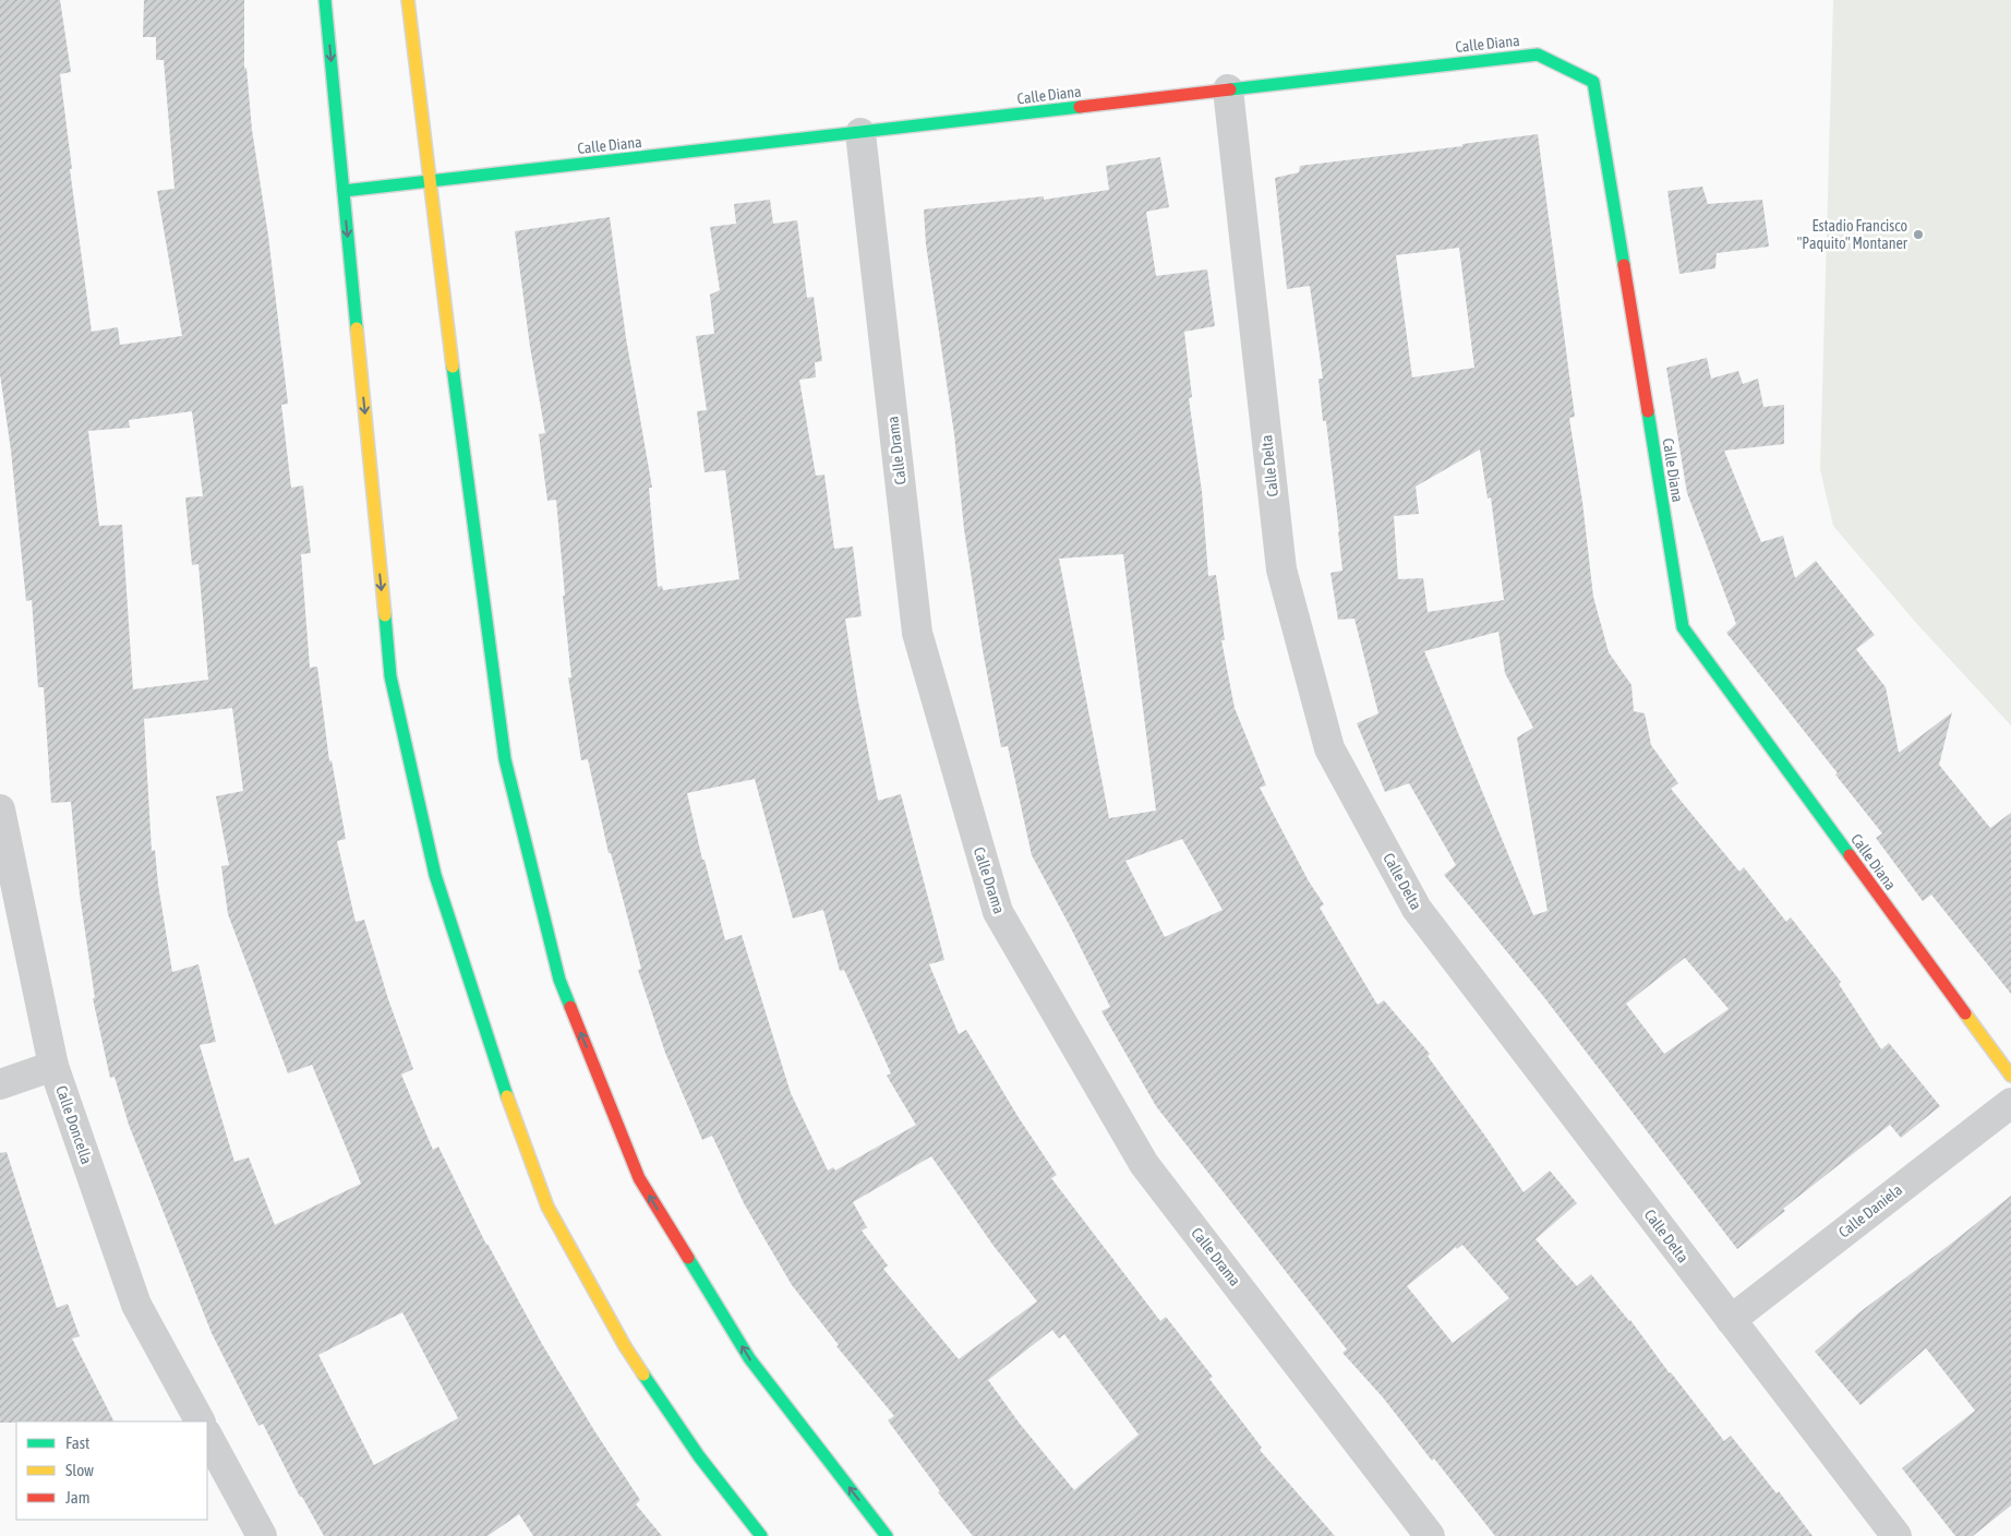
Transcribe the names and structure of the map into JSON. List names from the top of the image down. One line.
{"streets":{"main road":["Calle Diana"],"street":["Calle Drama","Calle Delta","Calle Doncella","Calle Daniela"]},"crossings":[["Calle Diana","Calle Drama"],["Calle Diana","Calle Delta"],["Calle Delta","Calle Daniela"]],"places":["Estadio Francisco \"Paquito\" Montaner"],"legend":["Fast","Slow","Jam"]}
